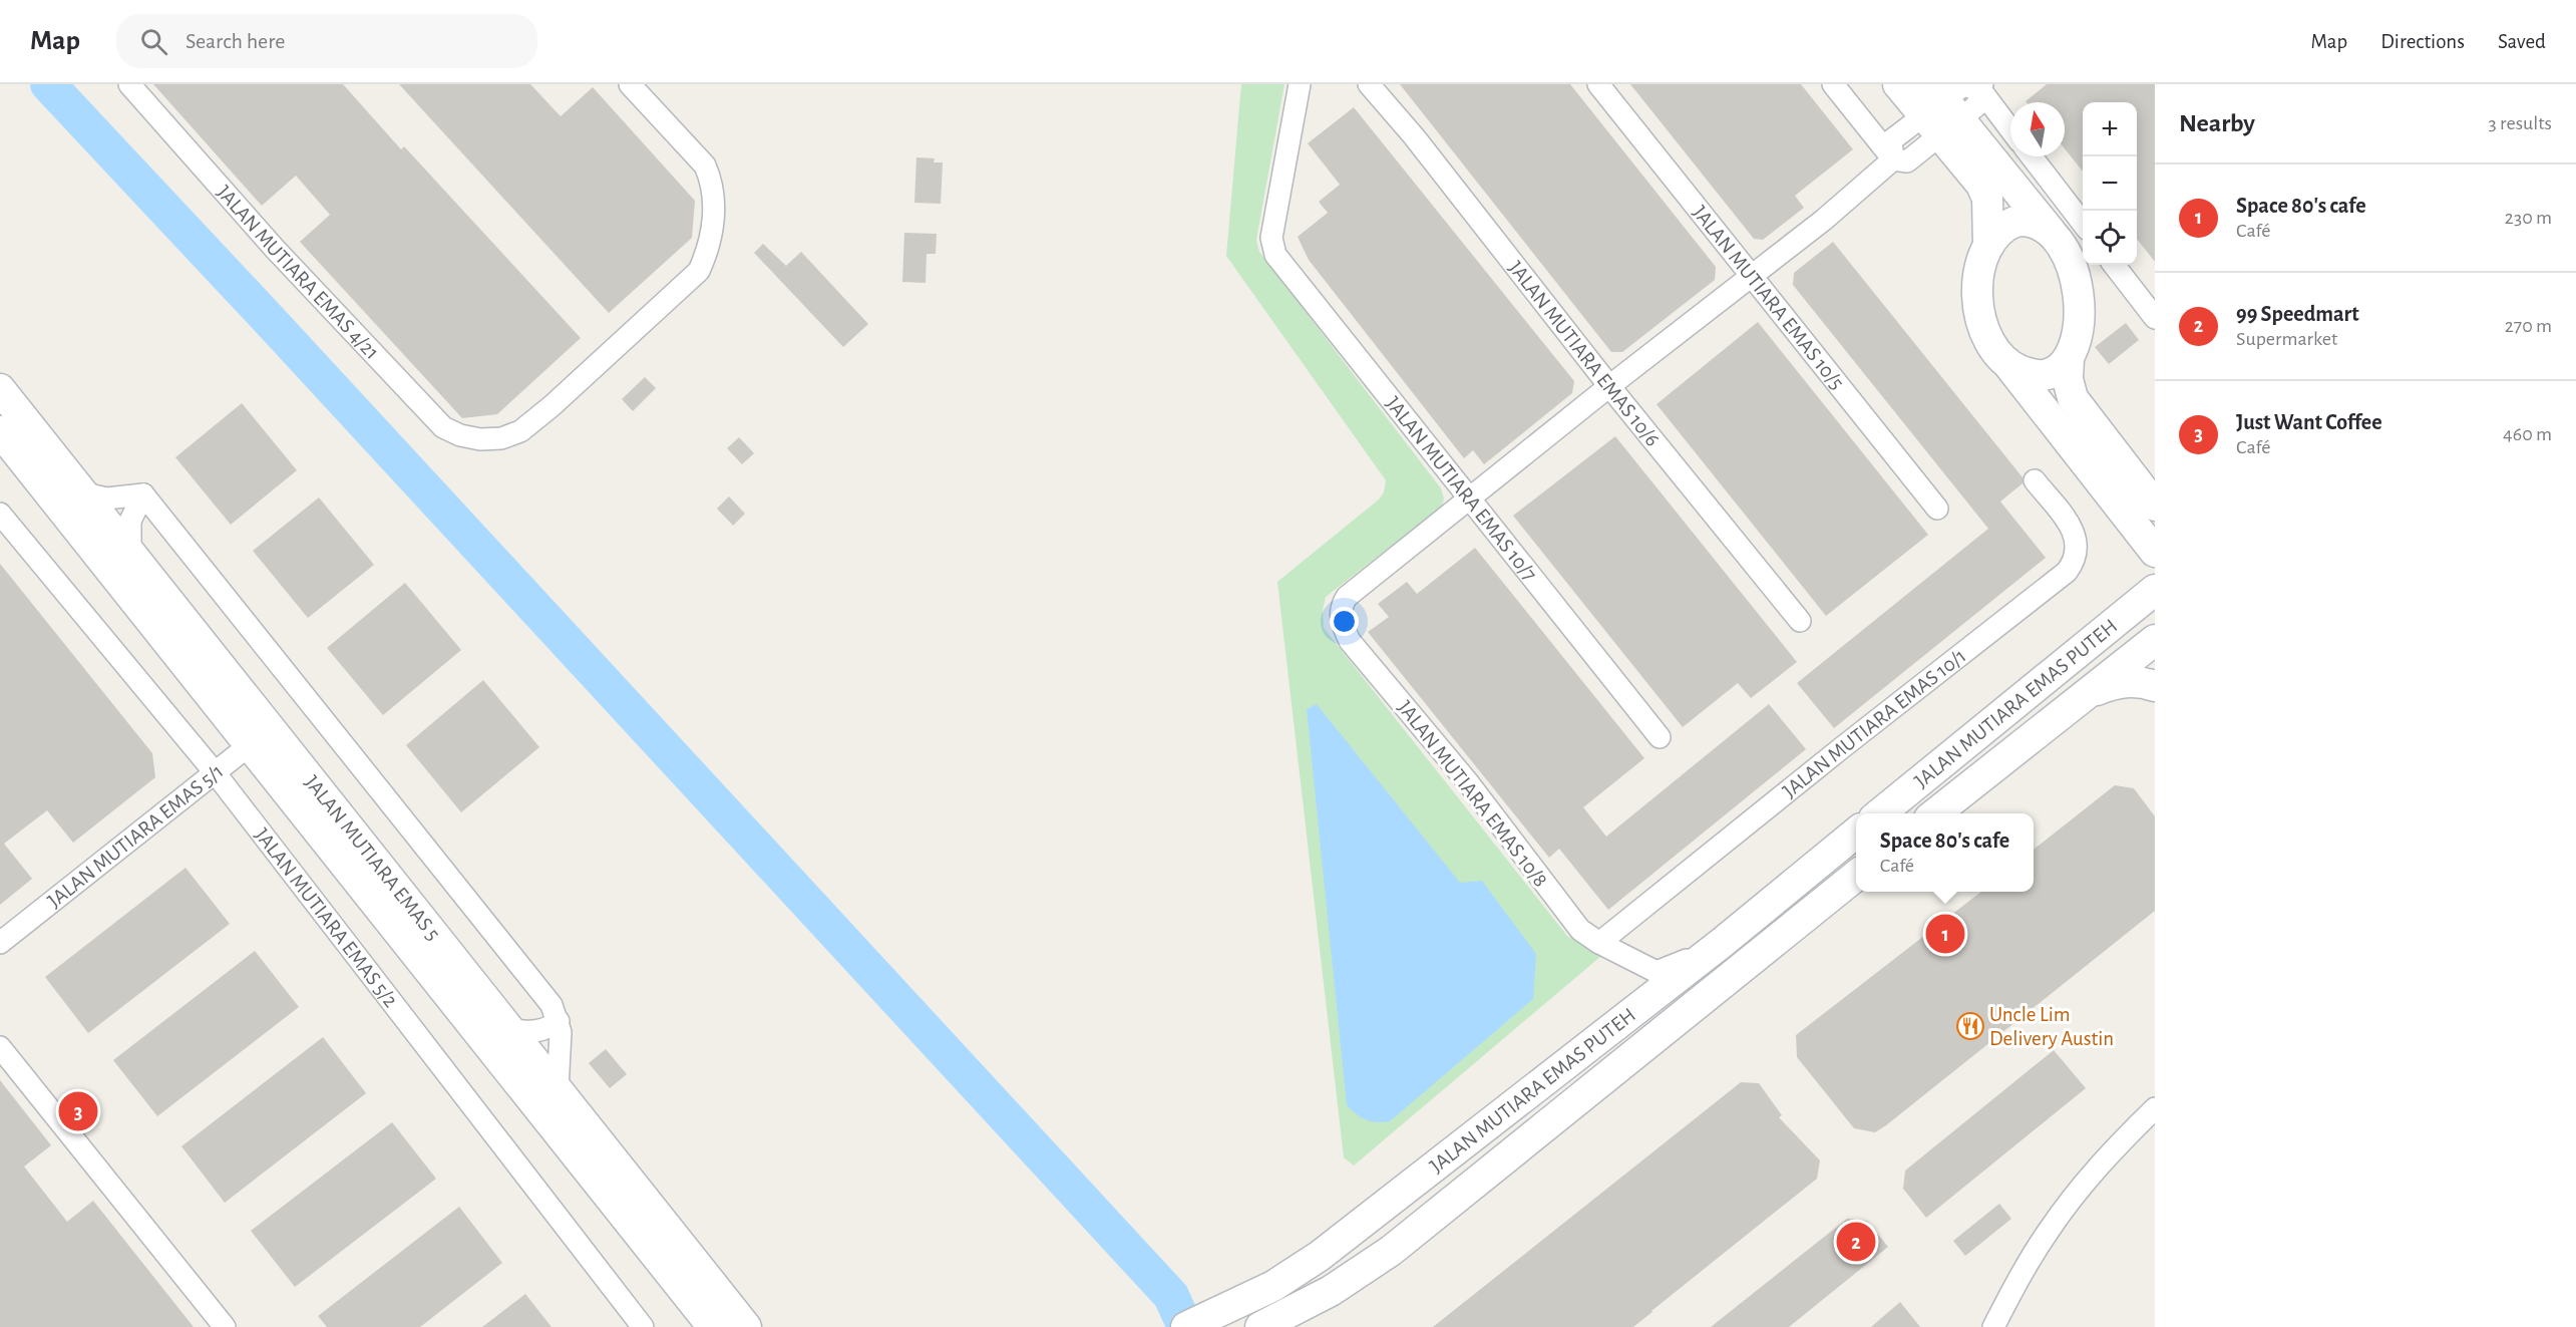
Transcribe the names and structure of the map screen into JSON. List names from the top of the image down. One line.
{"streets":{"street":["JALAN MUTIARA EMAS 4/21","JALAN MUTIARA EMAS 10/5","JALAN MUTIARA EMAS 10/6","JALAN MUTIARA EMAS 10/7","JALAN MUTIARA EMAS PUTEH","JALAN MUTIARA EMAS 10/1","JALAN MUTIARA EMAS 10/8","JALAN MUTIARA EMAS 5/1","JALAN MUTIARA EMAS 5","JALAN MUTIARA EMAS 5/2"]},"crossings":[["JALAN MUTIARA EMAS 10/7","JALAN MUTIARA EMAS 10/8"],["JALAN MUTIARA EMAS PUTEH","JALAN MUTIARA EMAS 10/8"],["JALAN MUTIARA EMAS 10/1","JALAN MUTIARA EMAS 10/8"],["JALAN MUTIARA EMAS 5/1","JALAN MUTIARA EMAS 5"],["JALAN MUTIARA EMAS 5/1","JALAN MUTIARA EMAS 5/2"]],"places":{"restaurant":["Uncle Lim Delivery Austin"]},"north":"top","page":{"header":"Map","search":"Search here","nav":["Map","Directions","Saved"],"heading":["Nearby","3 results"],"map_buttons":["+","−"],"list":[{"mark":"1","name":"Space 80's cafe","note":"Café","value":"230 m"},{"mark":"2","name":"99 Speedmart","note":"Supermarket","value":"270 m"},{"mark":"3","name":"Just Want Coffee","note":"Café","value":"460 m"}],"popup":["Space 80's cafe","Café"],"pins":["1","3","2"]}}
